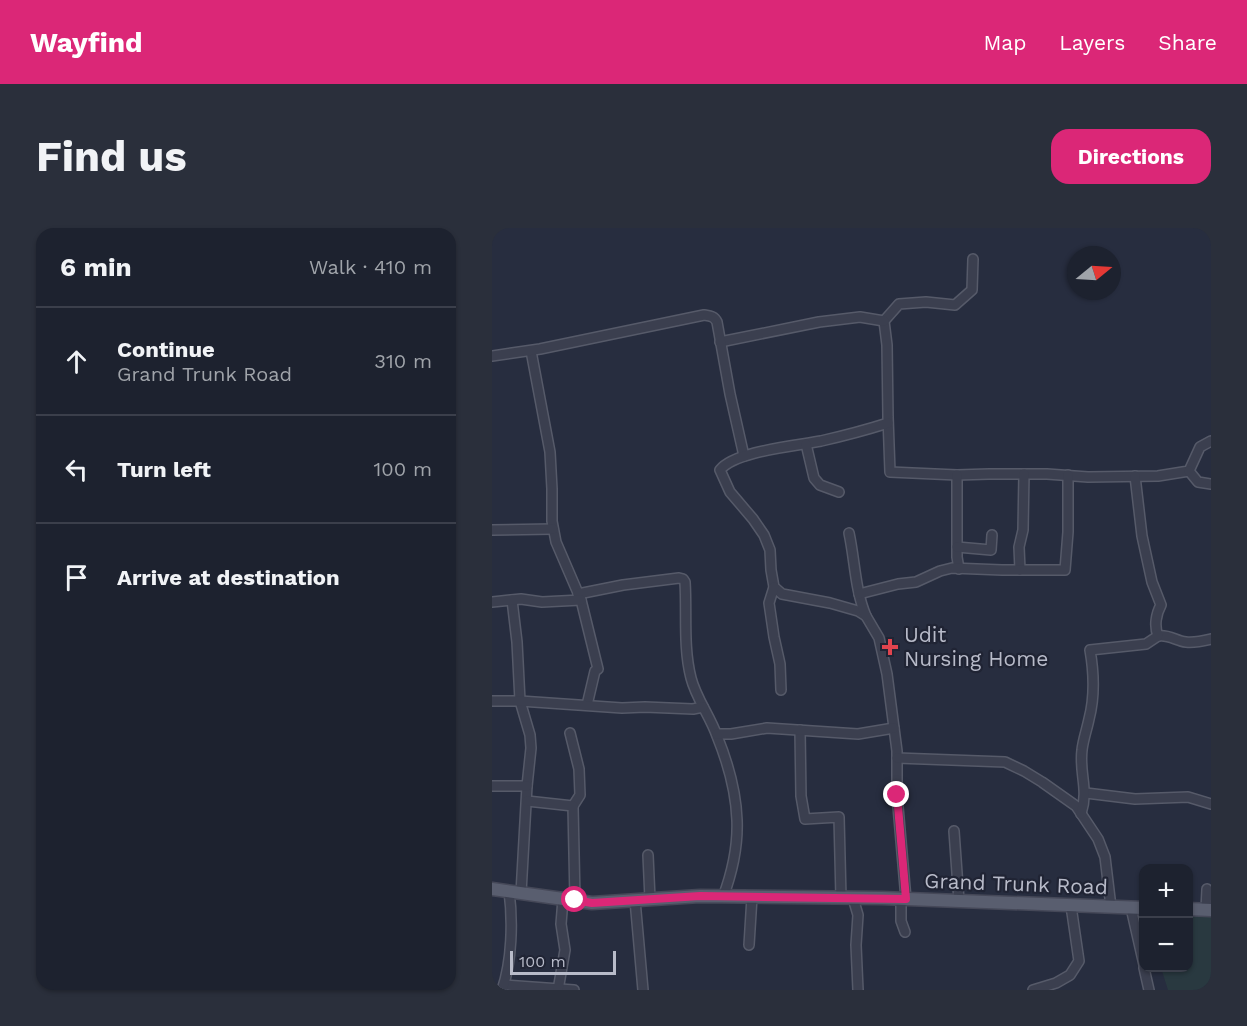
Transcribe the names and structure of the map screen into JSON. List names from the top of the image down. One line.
{"streets":{"main road":["Grand Trunk Road"]},"places":{"health":["Udit Nursing Home"]},"scale_bar":"100 m","north":"right","page":{"header":"Wayfind","nav":["Map","Layers","Share"],"buttons":"Directions","title":"Find us","heading":["6 min","Walk · 410 m"],"list":[["Continue","Grand Trunk Road","310 m"],["Turn left","100 m"],"Arrive at destination"],"map_buttons":["+","−"],"scale":"100 m"}}
